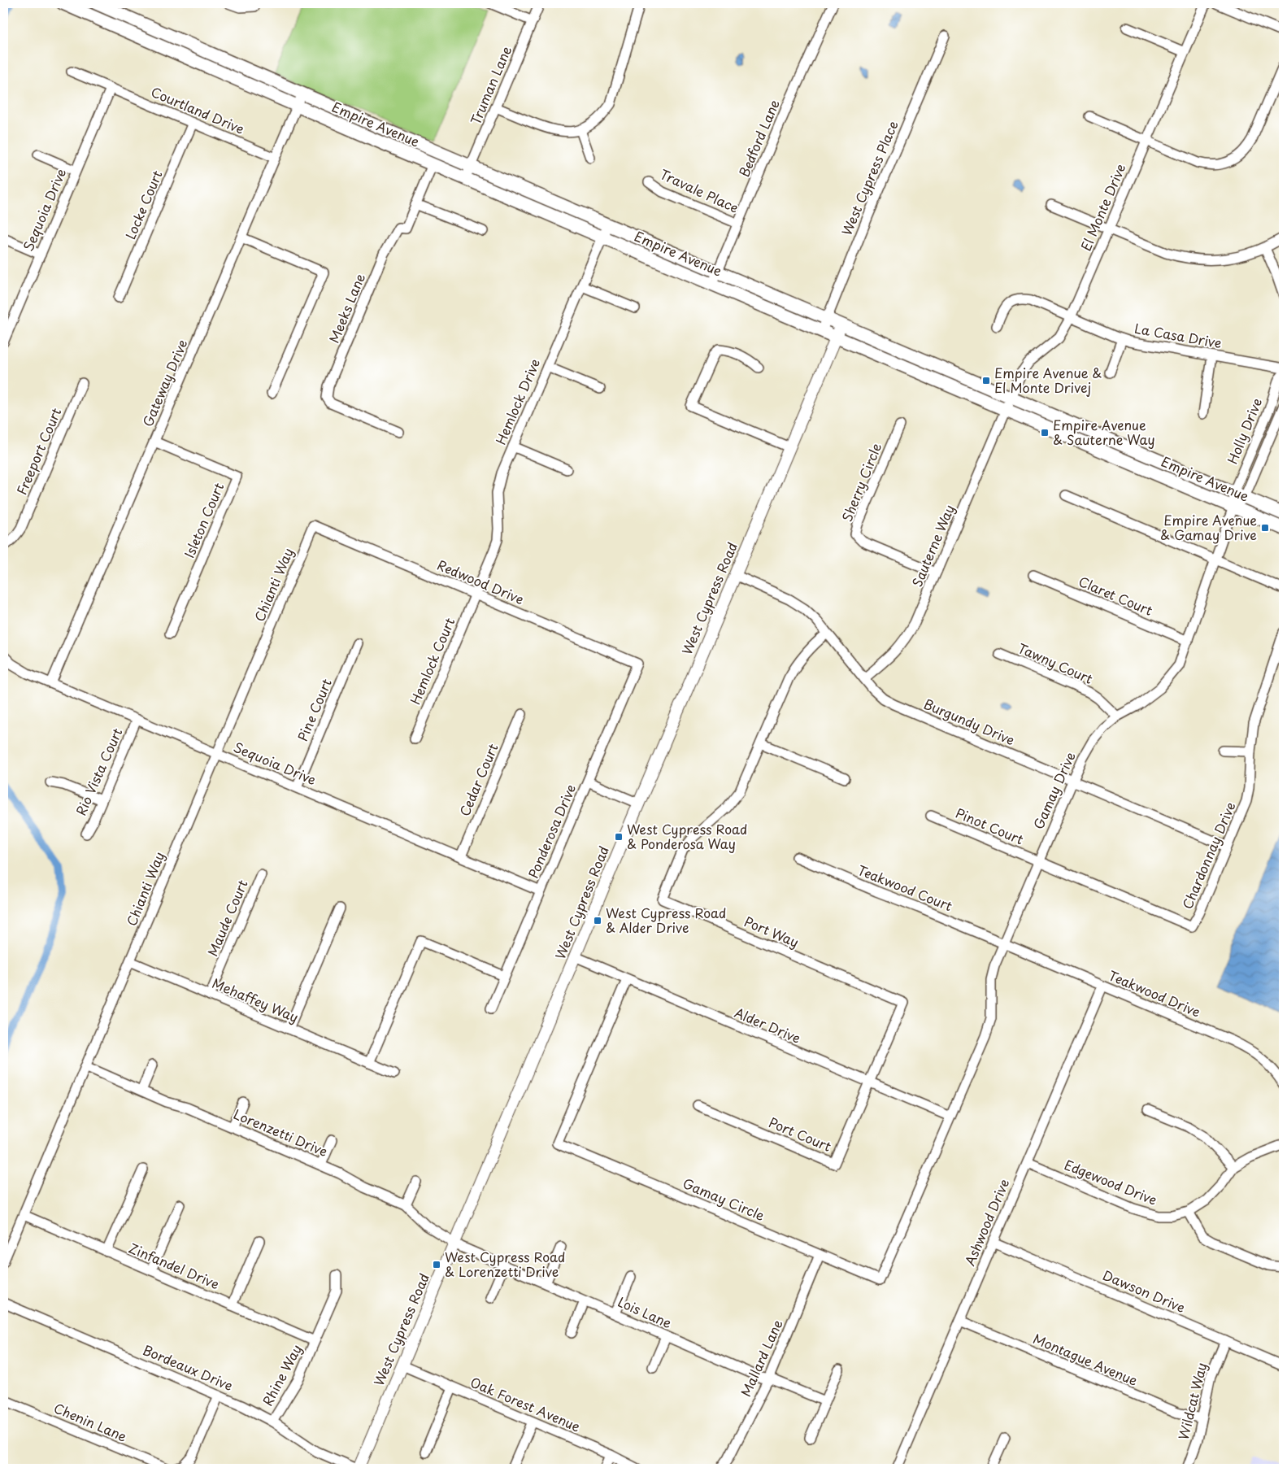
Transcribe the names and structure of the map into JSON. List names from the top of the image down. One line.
{"streets":{"main road":["Empire Avenue"],"street":["Truman Lane","Courtland Drive","Bedford Lane","West Cypress Place","Travale Place","Locke Court","El Monte Drive","Sequoia Drive","Meeks Lane","La Casa Drive","Gateway Drive","Hemlock Drive","Holly Drive","Freeport Court","Sherry Circle","Isleton Court","Sauterne Way","Redwood Drive","Chianti Way","Claret Court","West Cypress Road","Hemlock Court","Tawny Court","Pine Court","Burgundy Drive","Rio Vista Court","Cedar Court","Gamay Drive","Pinot Court","Ponderosa Drive","Chardonnay Drive","Teakwood Court","Maude Court","Port Way","Teakwood Drive","Mehaffey Way","Alder Drive","Lorenzetti Drive","Port Court","Edgewood Drive","Gamay Circle","Ashwood Drive","Zinfandel Drive","Dawson Drive","Lois Lane","Mallard Lane","Montague Avenue","Bordeaux Drive","Rhine Way","Wildcat Way","Oak Forest Avenue","Chenin Lane"]},"crossings":[["Truman Lane","Empire Avenue"],["Courtland Drive","Locke Court"],["Courtland Drive","Sequoia Drive"],["Courtland Drive","Gateway Drive"],["Empire Avenue","Bedford Lane"],["Empire Avenue","West Cypress Place"],["Empire Avenue","El Monte Drive"],["Empire Avenue","Meeks Lane"],["Empire Avenue","Gateway Drive"],["Empire Avenue","Hemlock Drive"],["Empire Avenue","Holly Drive"],["Empire Avenue","Sauterne Way"],["Empire Avenue","West Cypress Road"],["Empire Avenue","Gamay Drive"],["Bedford Lane","Travale Place"],["El Monte Drive","La Casa Drive"],["El Monte Drive","Sauterne Way"],["Sequoia Drive","Gateway Drive"],["Sequoia Drive","Chianti Way"],["Sequoia Drive","Pine Court"],["Sequoia Drive","Rio Vista Court"],["Sequoia Drive","Cedar Court"],["Sequoia Drive","Ponderosa Drive"],["Gateway Drive","Isleton Court"],["Hemlock Drive","Redwood Drive"],["Hemlock Drive","Hemlock Court"],["Holly Drive","Gamay Drive"],["Sherry Circle","Sauterne Way"],["Sauterne Way","Burgundy Drive"],["Redwood Drive","Chianti Way"],["Redwood Drive","Hemlock Court"],["Redwood Drive","Ponderosa Drive"],["Chianti Way","Mehaffey Way"],["Chianti Way","Lorenzetti Drive"],["Chianti Way","Zinfandel Drive"],["Claret Court","Gamay Drive"],["West Cypress Road","Burgundy Drive"],["West Cypress Road","Alder Drive"],["West Cypress Road","Lorenzetti Drive"],["West Cypress Road","Lois Lane"],["West Cypress Road","Bordeaux Drive"],["West Cypress Road","Oak Forest Avenue"],["Tawny Court","Gamay Drive"],["Burgundy Drive","Gamay Drive"],["Burgundy Drive","Chardonnay Drive"],["Burgundy Drive","Port Way"],["Gamay Drive","Pinot Court"],["Gamay Drive","Chardonnay Drive"],["Gamay Drive","Teakwood Court"],["Gamay Drive","Teakwood Drive"],["Gamay Drive","Alder Drive"],["Gamay Drive","Gamay Circle"],["Pinot Court","Chardonnay Drive"],["Teakwood Court","Teakwood Drive"],["Maude Court","Mehaffey Way"],["Port Way","Alder Drive"],["Port Way","Port Court"],["Teakwood Drive","Ashwood Drive"],["Alder Drive","Port Court"],["Alder Drive","Gamay Circle"],["Lorenzetti Drive","Lois Lane"],["Edgewood Drive","Ashwood Drive"],["Gamay Circle","Mallard Lane"],["Ashwood Drive","Dawson Drive"],["Ashwood Drive","Montague Avenue"],["Zinfandel Drive","Rhine Way"],["Dawson Drive","Wildcat Way"],["Lois Lane","Mallard Lane"],["Montague Avenue","Wildcat Way"],["Bordeaux Drive","Rhine Way"]],"places":{"transit":["Empire Avenue & El Monte Drivej","Empire Avenue & Sauterne Way","Empire Avenue & Gamay Drive","West Cypress Road & Ponderosa Way","West Cypress Road & Alder Drive","West Cypress Road & Lorenzetti Drive"]}}
